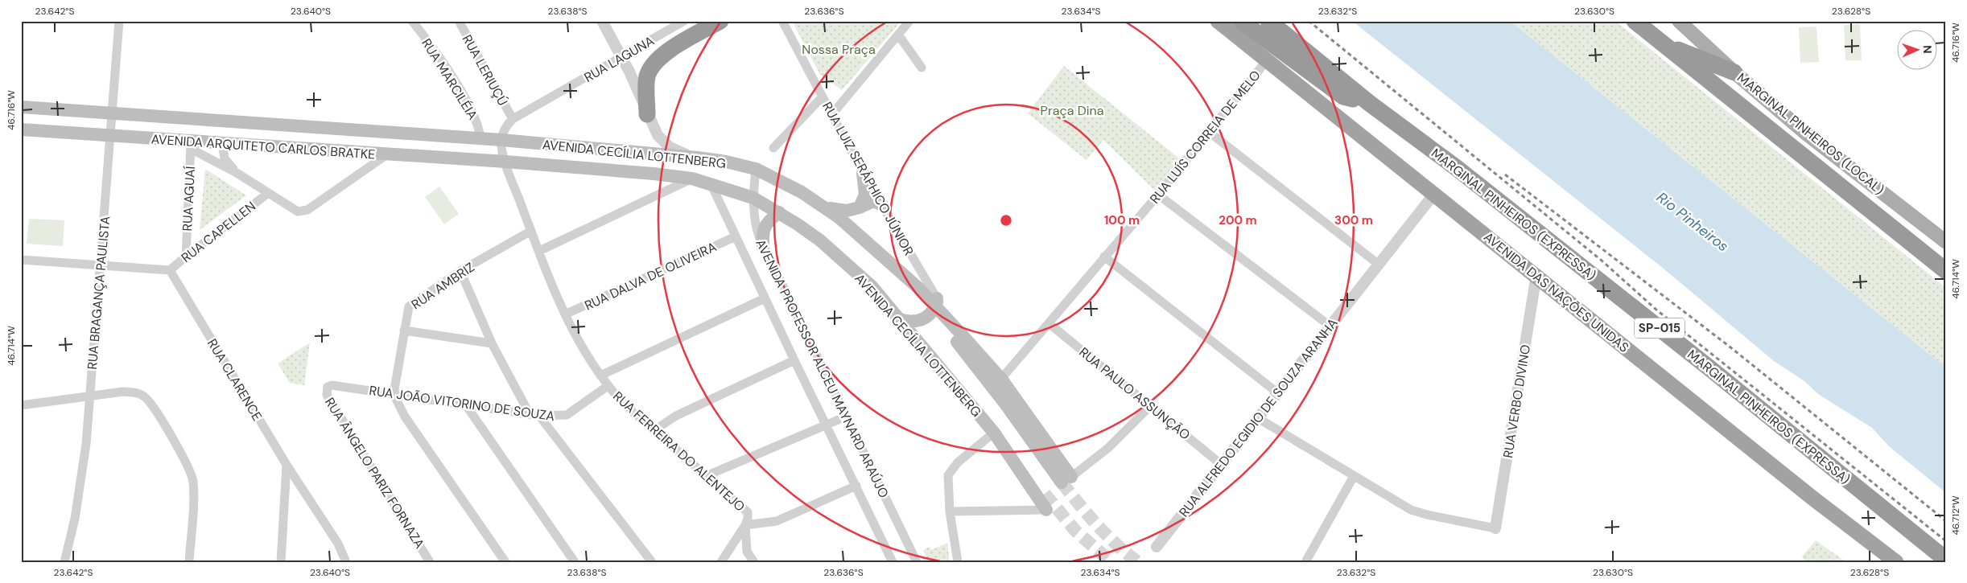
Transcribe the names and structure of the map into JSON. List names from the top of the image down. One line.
{"streets":{"highway":["MARGINAL PINHEIROS (EXPRESSA)","AVENIDA DAS NAÇÕES UNIDAS","SP-015"],"main road":["MARGINAL PINHEIROS (LOCAL)","AVENIDA ARQUITETO CARLOS BRATKE","AVENIDA CECÍLIA LOTTENBERG"],"street":["RUA LAGUNA","RUA LERIUÇÚ","RUA MARCILÉIA","RUA LUÍS CORREIA DE MELO","RUA LUIZ SERÁPHICO JÚNIOR","RUA AGUAÍ","RUA CAPELLEN","RUA DALVA DE OLIVEIRA","RUA AMBRIZ","RUA BRAGANÇA PAULISTA","AVENIDA PROFESSOR ALCEU MAYNARD ARAÚJO","RUA CLARENCE","RUA PAULO ASSUNÇÃO","RUA VERBO DIVINO","RUA JOÃO VITORINO DE SOUZA","RUA ALFREDO EGIDIO DE SOUZA ARANHA","RUA FERREIRA DO ALENTEJO","RUA ÂNGELO PARIZ FORNAZA"]},"crossings":[["RUA LAGUNA","RUA LERIUÇÚ"],["RUA LAGUNA","AVENIDA ARQUITETO CARLOS BRATKE"],["RUA LAGUNA","AVENIDA CECÍLIA LOTTENBERG"],["RUA LAGUNA","RUA FERREIRA DO ALENTEJO"],["RUA MARCILÉIA","AVENIDA ARQUITETO CARLOS BRATKE"],["RUA LUÍS CORREIA DE MELO","AVENIDA DAS NAÇÕES UNIDAS"],["RUA LUÍS CORREIA DE MELO","RUA PAULO ASSUNÇÃO"],["AVENIDA ARQUITETO CARLOS BRATKE","AVENIDA CECÍLIA LOTTENBERG"],["AVENIDA ARQUITETO CARLOS BRATKE","RUA AGUAÍ"],["AVENIDA ARQUITETO CARLOS BRATKE","RUA BRAGANÇA PAULISTA"],["AVENIDA ARQUITETO CARLOS BRATKE","RUA FERREIRA DO ALENTEJO"],["AVENIDA CECÍLIA LOTTENBERG","RUA LUIZ SERÁPHICO JÚNIOR"],["AVENIDA CECÍLIA LOTTENBERG","AVENIDA PROFESSOR ALCEU MAYNARD ARAÚJO"],["AVENIDA CECÍLIA LOTTENBERG","RUA FERREIRA DO ALENTEJO"],["RUA AGUAÍ","RUA CAPELLEN"],["RUA CAPELLEN","RUA CLARENCE"],["RUA DALVA DE OLIVEIRA","AVENIDA PROFESSOR ALCEU MAYNARD ARAÚJO"],["RUA DALVA DE OLIVEIRA","RUA FERREIRA DO ALENTEJO"],["RUA AMBRIZ","RUA JOÃO VITORINO DE SOUZA"],["RUA AMBRIZ","RUA FERREIRA DO ALENTEJO"],["AVENIDA DAS NAÇÕES UNIDAS","RUA VERBO DIVINO"],["AVENIDA DAS NAÇÕES UNIDAS","RUA ALFREDO EGIDIO DE SOUZA ARANHA"],["RUA PAULO ASSUNÇÃO","RUA ALFREDO EGIDIO DE SOUZA ARANHA"],["RUA JOÃO VITORINO DE SOUZA","RUA FERREIRA DO ALENTEJO"],["RUA JOÃO VITORINO DE SOUZA","RUA ÂNGELO PARIZ FORNAZA"]],"water":["Rio Pinheiros"],"parks":["Nossa Praça","Praça Dina"],"north":"right","coordinates":["23.642°S","23.640°S","23.638°S","23.636°S","23.634°S","23.632°S","23.630°S","23.628°S","46.716°W","46.714°W","46.712°W"],"rings":["100 m","200 m","300 m"]}
